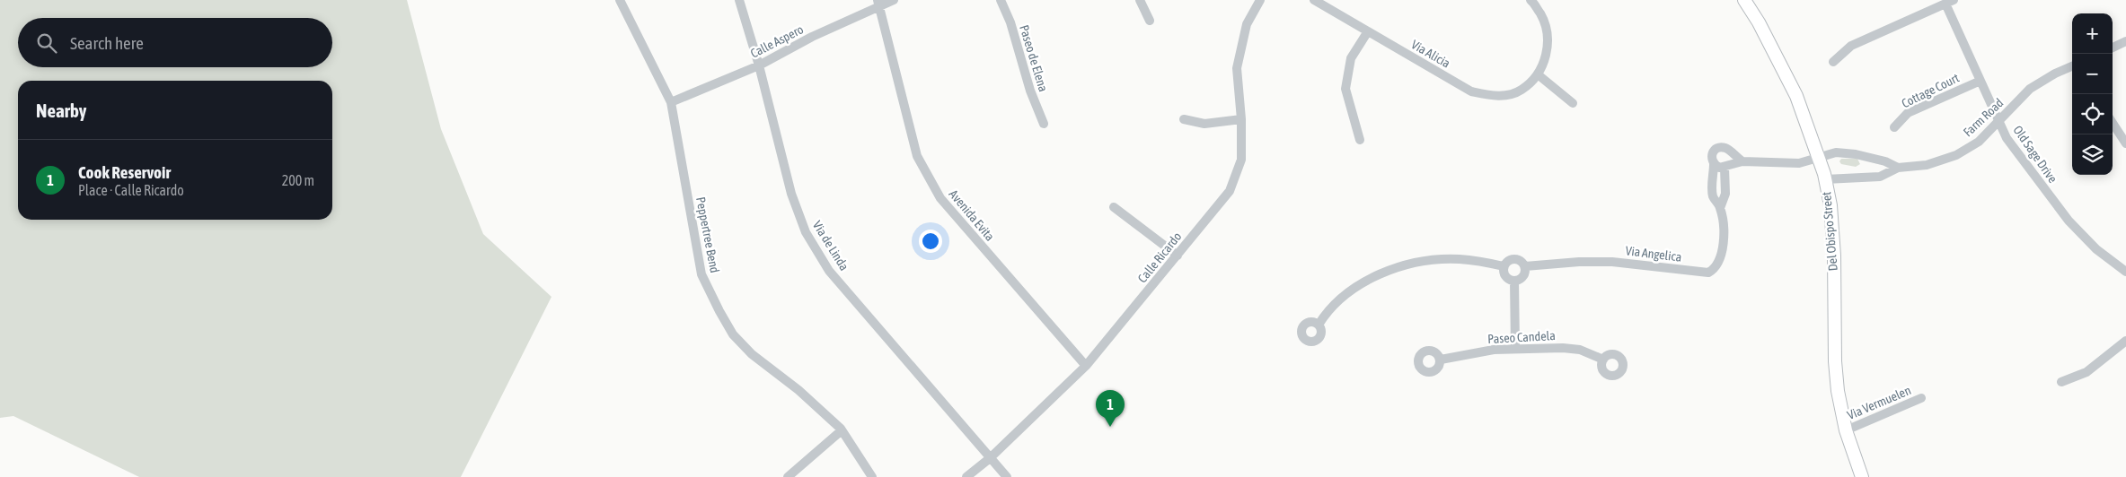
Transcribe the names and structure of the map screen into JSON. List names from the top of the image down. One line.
{"streets":{"main road":["Del Obispo Street"],"street":["Calle Aspero","Via Alicia","Paseo de Elena","Cottage Court","Farm Road","Old Sage Drive","Avenida Evita","Peppertree Bend","Via de Linda","Via Angelica","Calle Ricardo","Paseo Candela","Via Vermuelen"]},"crossings":[["Calle Aspero","Avenida Evita"],["Calle Aspero","Peppertree Bend"],["Calle Aspero","Via de Linda"],["Cottage Court","Old Sage Drive"],["Farm Road","Old Sage Drive"],["Farm Road","Del Obispo Street"],["Farm Road","Via Angelica"],["Avenida Evita","Calle Ricardo"],["Del Obispo Street","Via Vermuelen"],["Via de Linda","Calle Ricardo"]],"page":{"map_buttons":["+","−"],"search":"Search here","heading":"Nearby","list":[{"mark":"1","name":"Cook Reservoir","note":"Place · Calle Ricardo","value":"200 m"}],"pins":"1"}}
